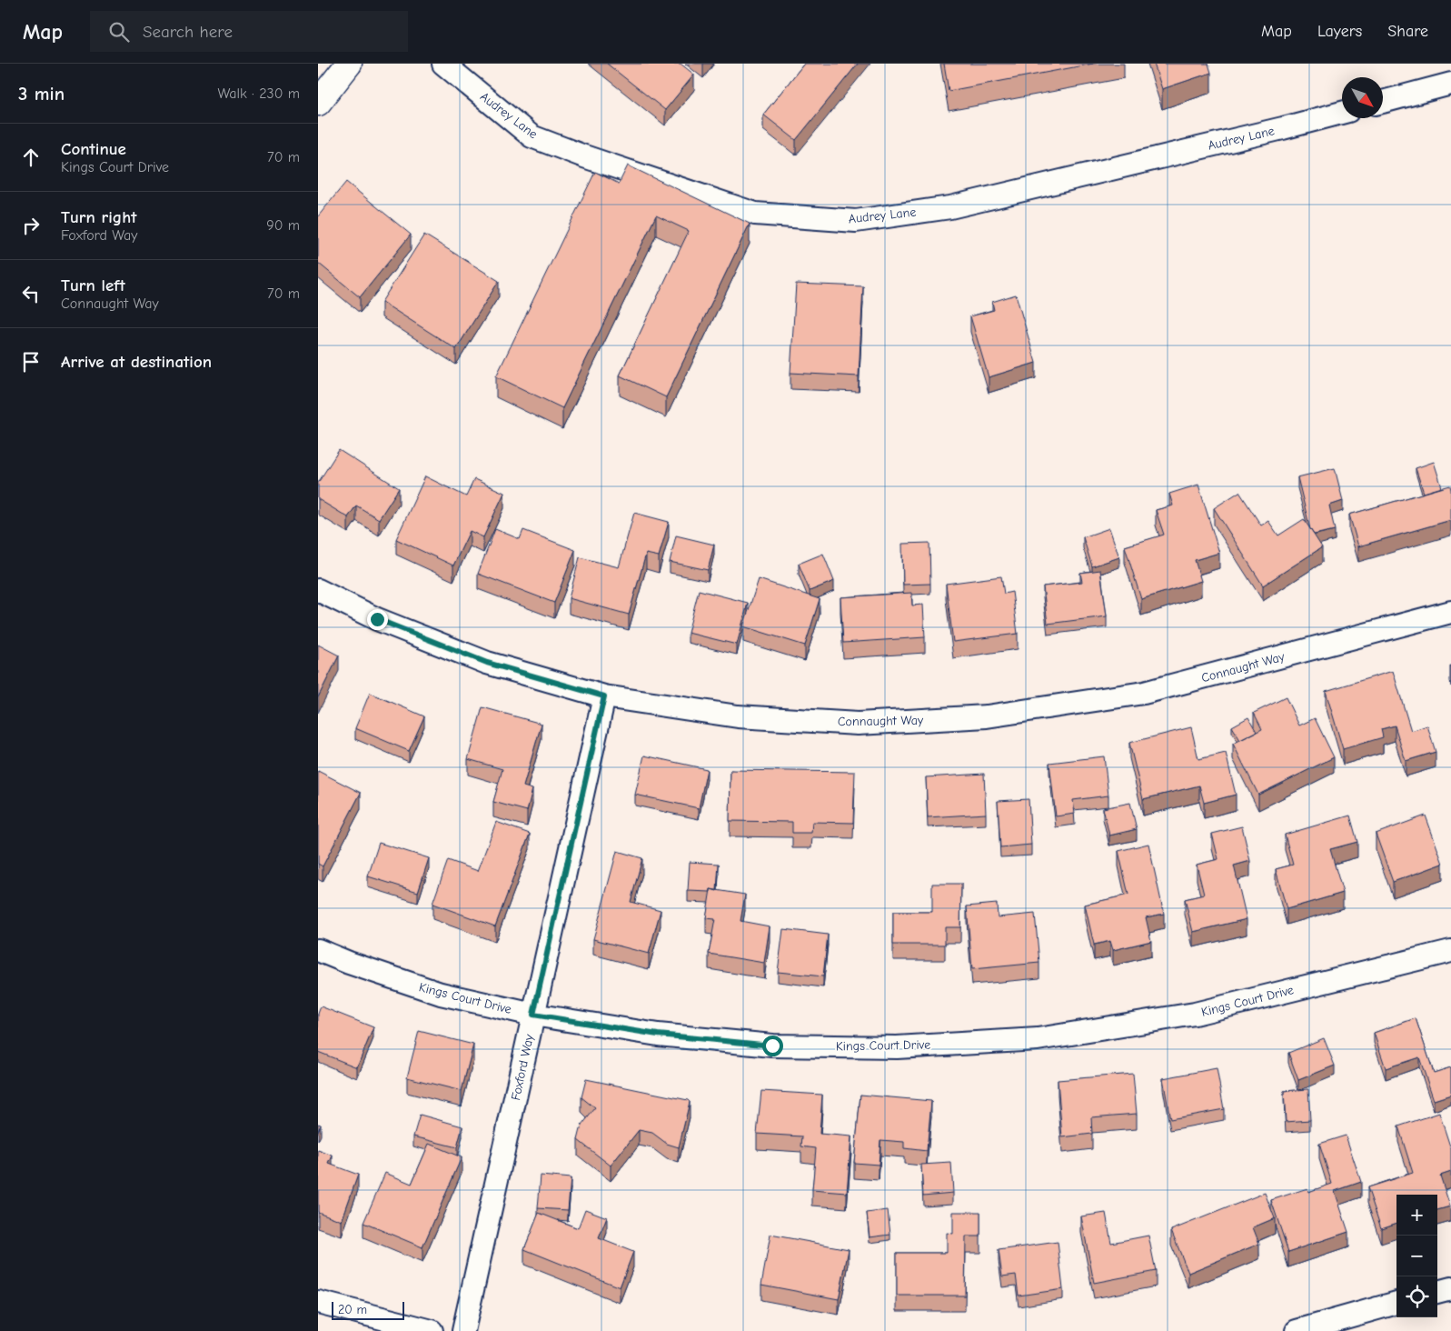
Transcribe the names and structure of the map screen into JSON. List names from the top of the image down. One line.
{"streets":{"street":["Audrey Lane","Connaught Way","Kings Court Drive","Foxford Way"]},"crossings":[["Connaught Way","Foxford Way"],["Kings Court Drive","Foxford Way"]],"scale_bar":"20 m","north":"bottom right","page":{"header":"Map","search":"Search here","nav":["Map","Layers","Share"],"heading":["3 min","Walk · 230 m"],"list":[["Continue","Kings Court Drive","70 m"],["Turn right","Foxford Way","90 m"],["Turn left","Connaught Way","70 m"],"Arrive at destination"],"map_buttons":["+","−"],"scale":"20 m"}}
